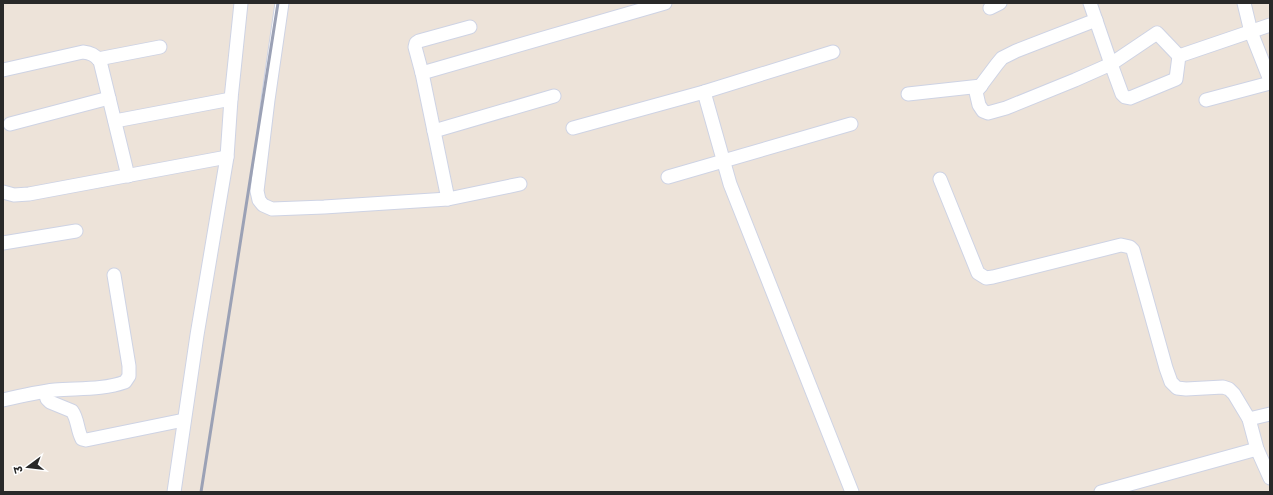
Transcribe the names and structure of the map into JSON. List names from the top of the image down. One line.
{"north":"left"}
